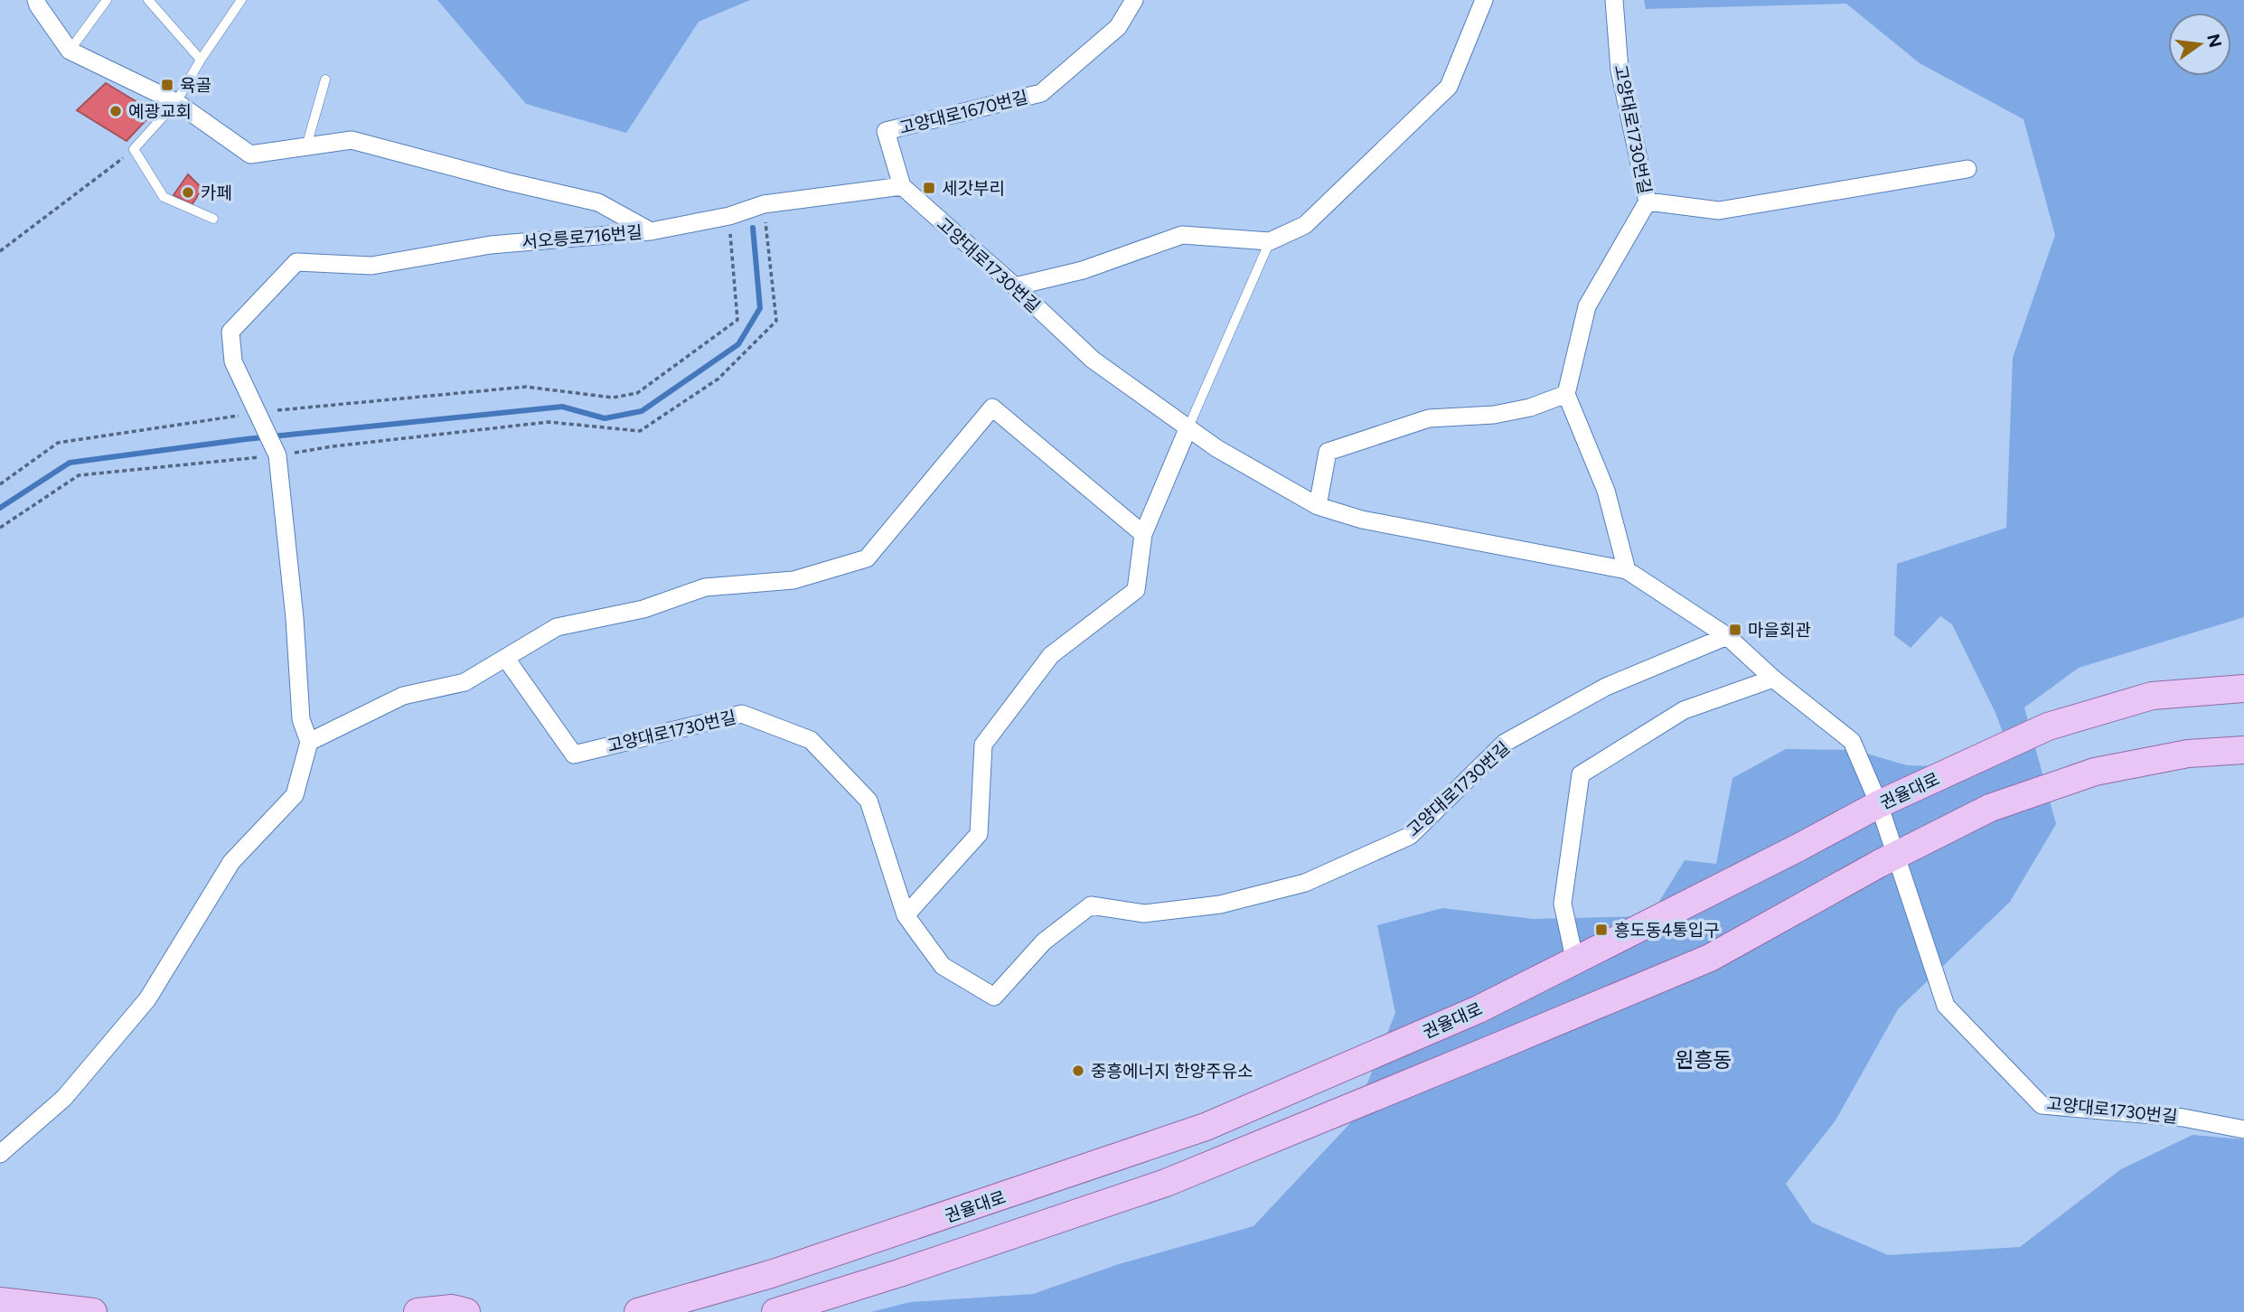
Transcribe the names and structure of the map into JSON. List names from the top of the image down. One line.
{"streets":{"main road":["권율대로"],"street":["고양대로1670번길","고양대로1730번길","서오릉로716번길"]},"crossings":[["고양대로1670번길","고양대로1730번길"],["고양대로1730번길","권율대로"]],"districts":["원흥동"],"places":{"transit":["육골","세갓부리","마을회관","흥도동4통입구"],"other":["예광교회","카페","중흥에너지 한양주유소"]},"north":"right"}
